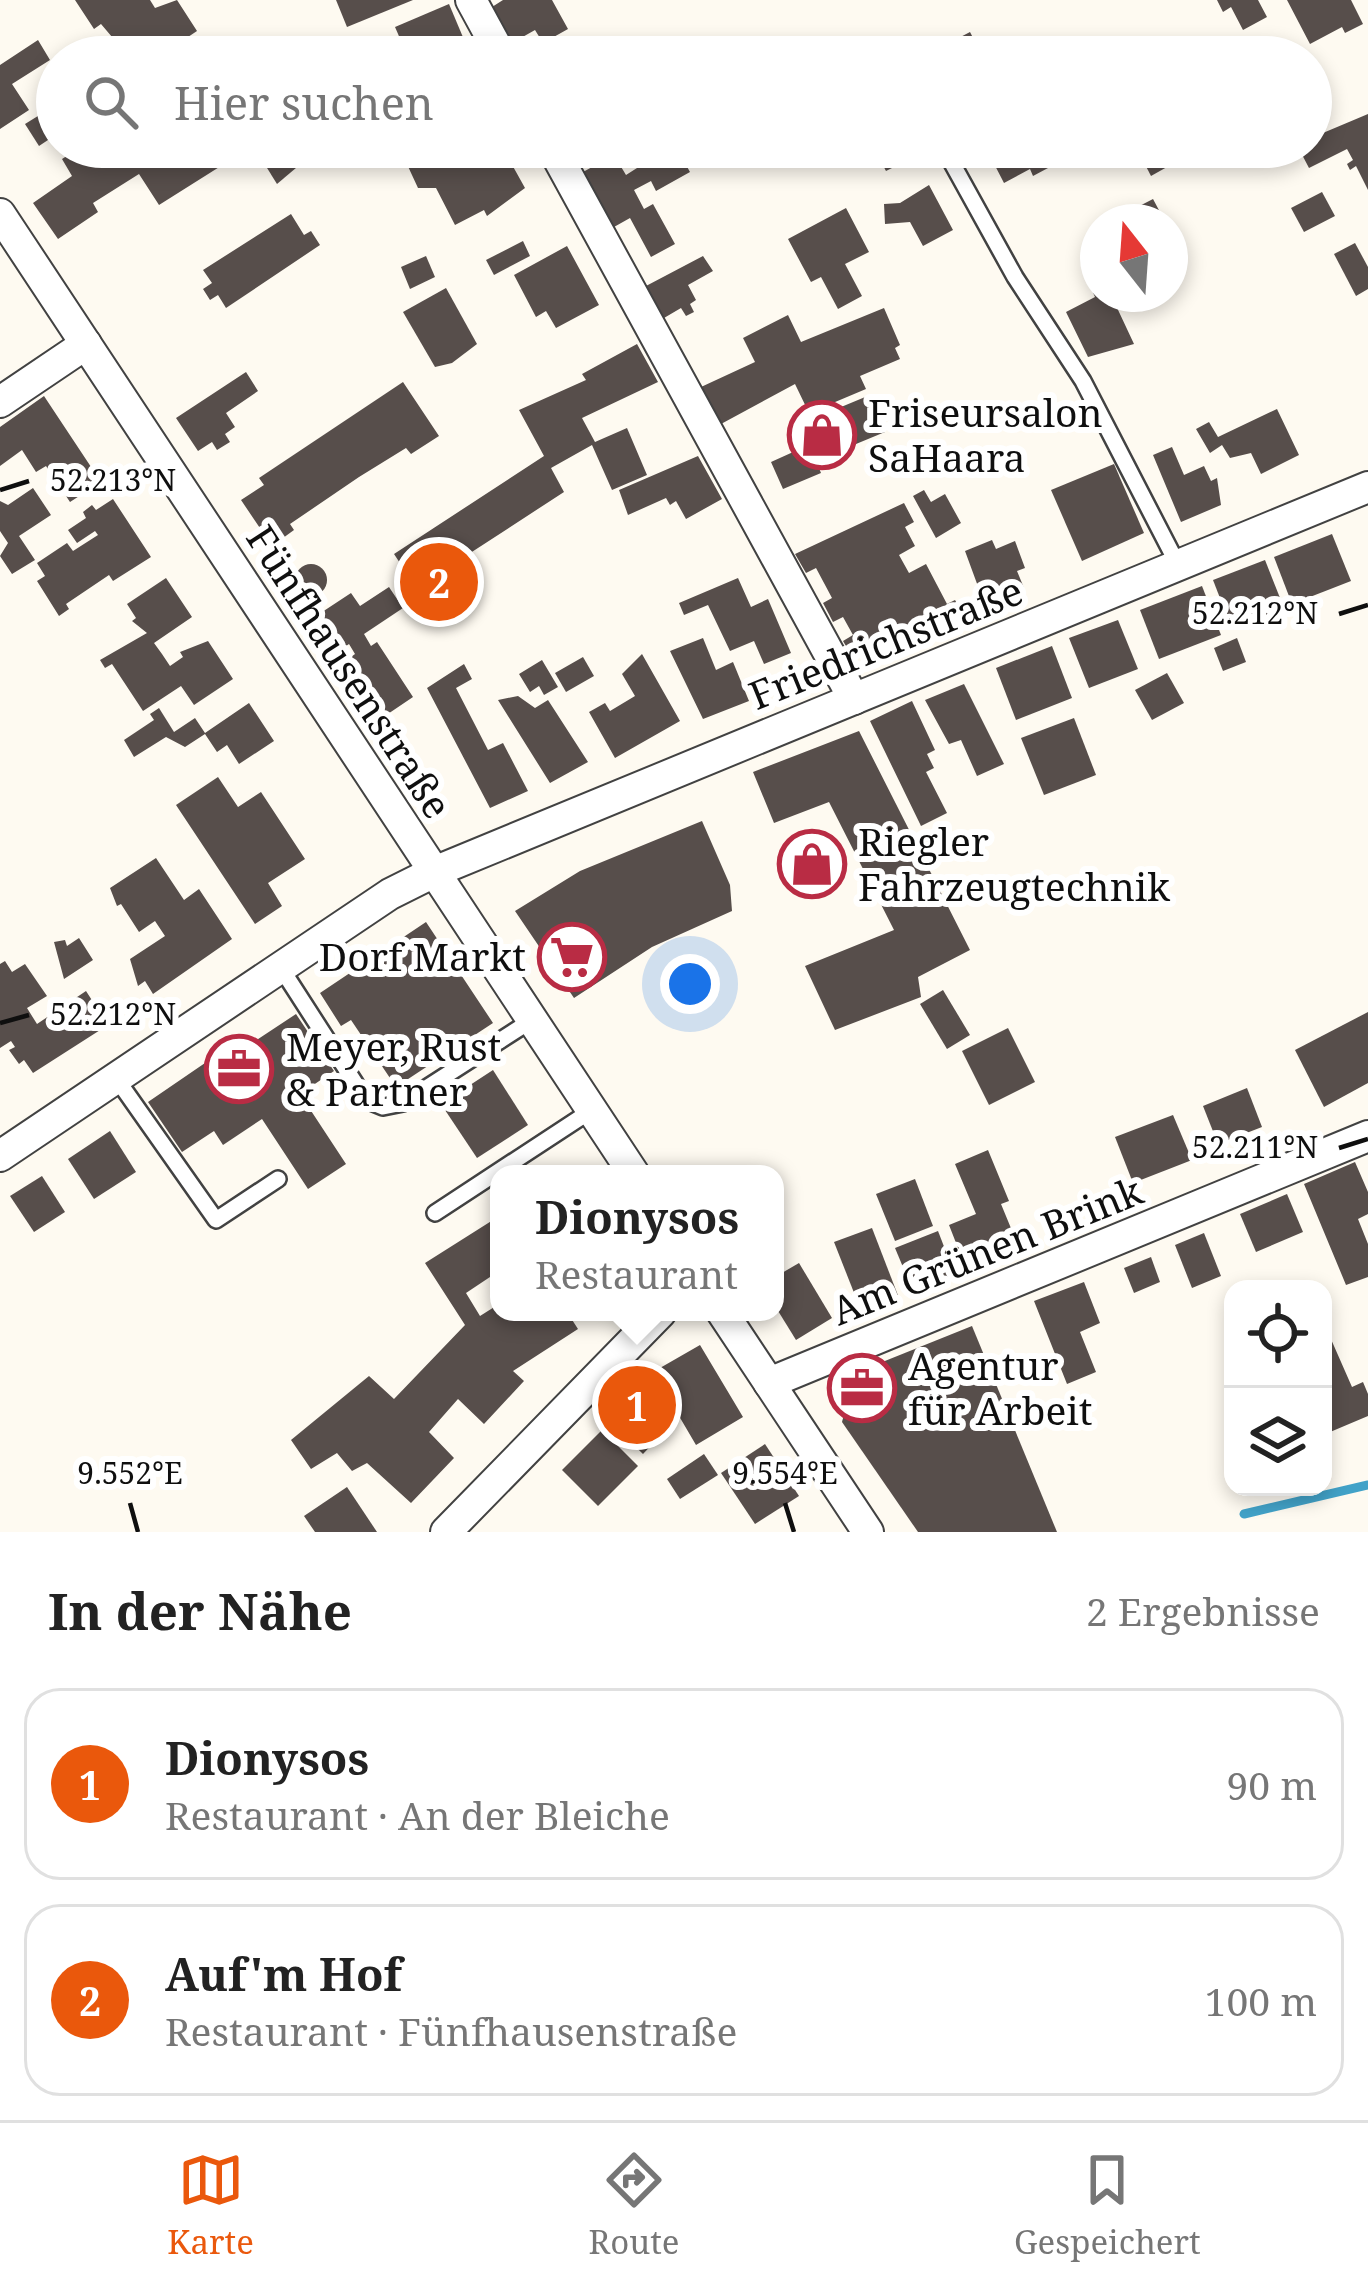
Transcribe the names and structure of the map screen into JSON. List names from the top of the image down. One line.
{"streets":{"street":["Friedrichstraße","Fünfhausenstraße","Am Grünen Brink"]},"crossings":[["Friedrichstraße","Fünfhausenstraße"]],"places":{"shop":["Friseursalon SaHaara","Riegler Fahrzeugtechnik"],"supermarket":["Dorf Markt"],"office":["Meyer, Rust & Partner","Agentur für Arbeit"]},"north":"top","page":{"search":"Hier suchen","pins":["2","1"],"popup":["Dionysos","Restaurant"],"heading":["In der Nähe","2 Ergebnisse"],"list":[{"mark":"1","name":"Dionysos","note":"Restaurant · An der Bleiche","value":"90 m"},{"mark":"2","name":"Auf'm Hof","note":"Restaurant · Fünfhausenstraße","value":"100 m"}],"nav":["Karte","Route","Gespeichert"]},"coordinates":["52.213°N","52.212°N","52.211°N","9.552°E","9.554°E"]}
